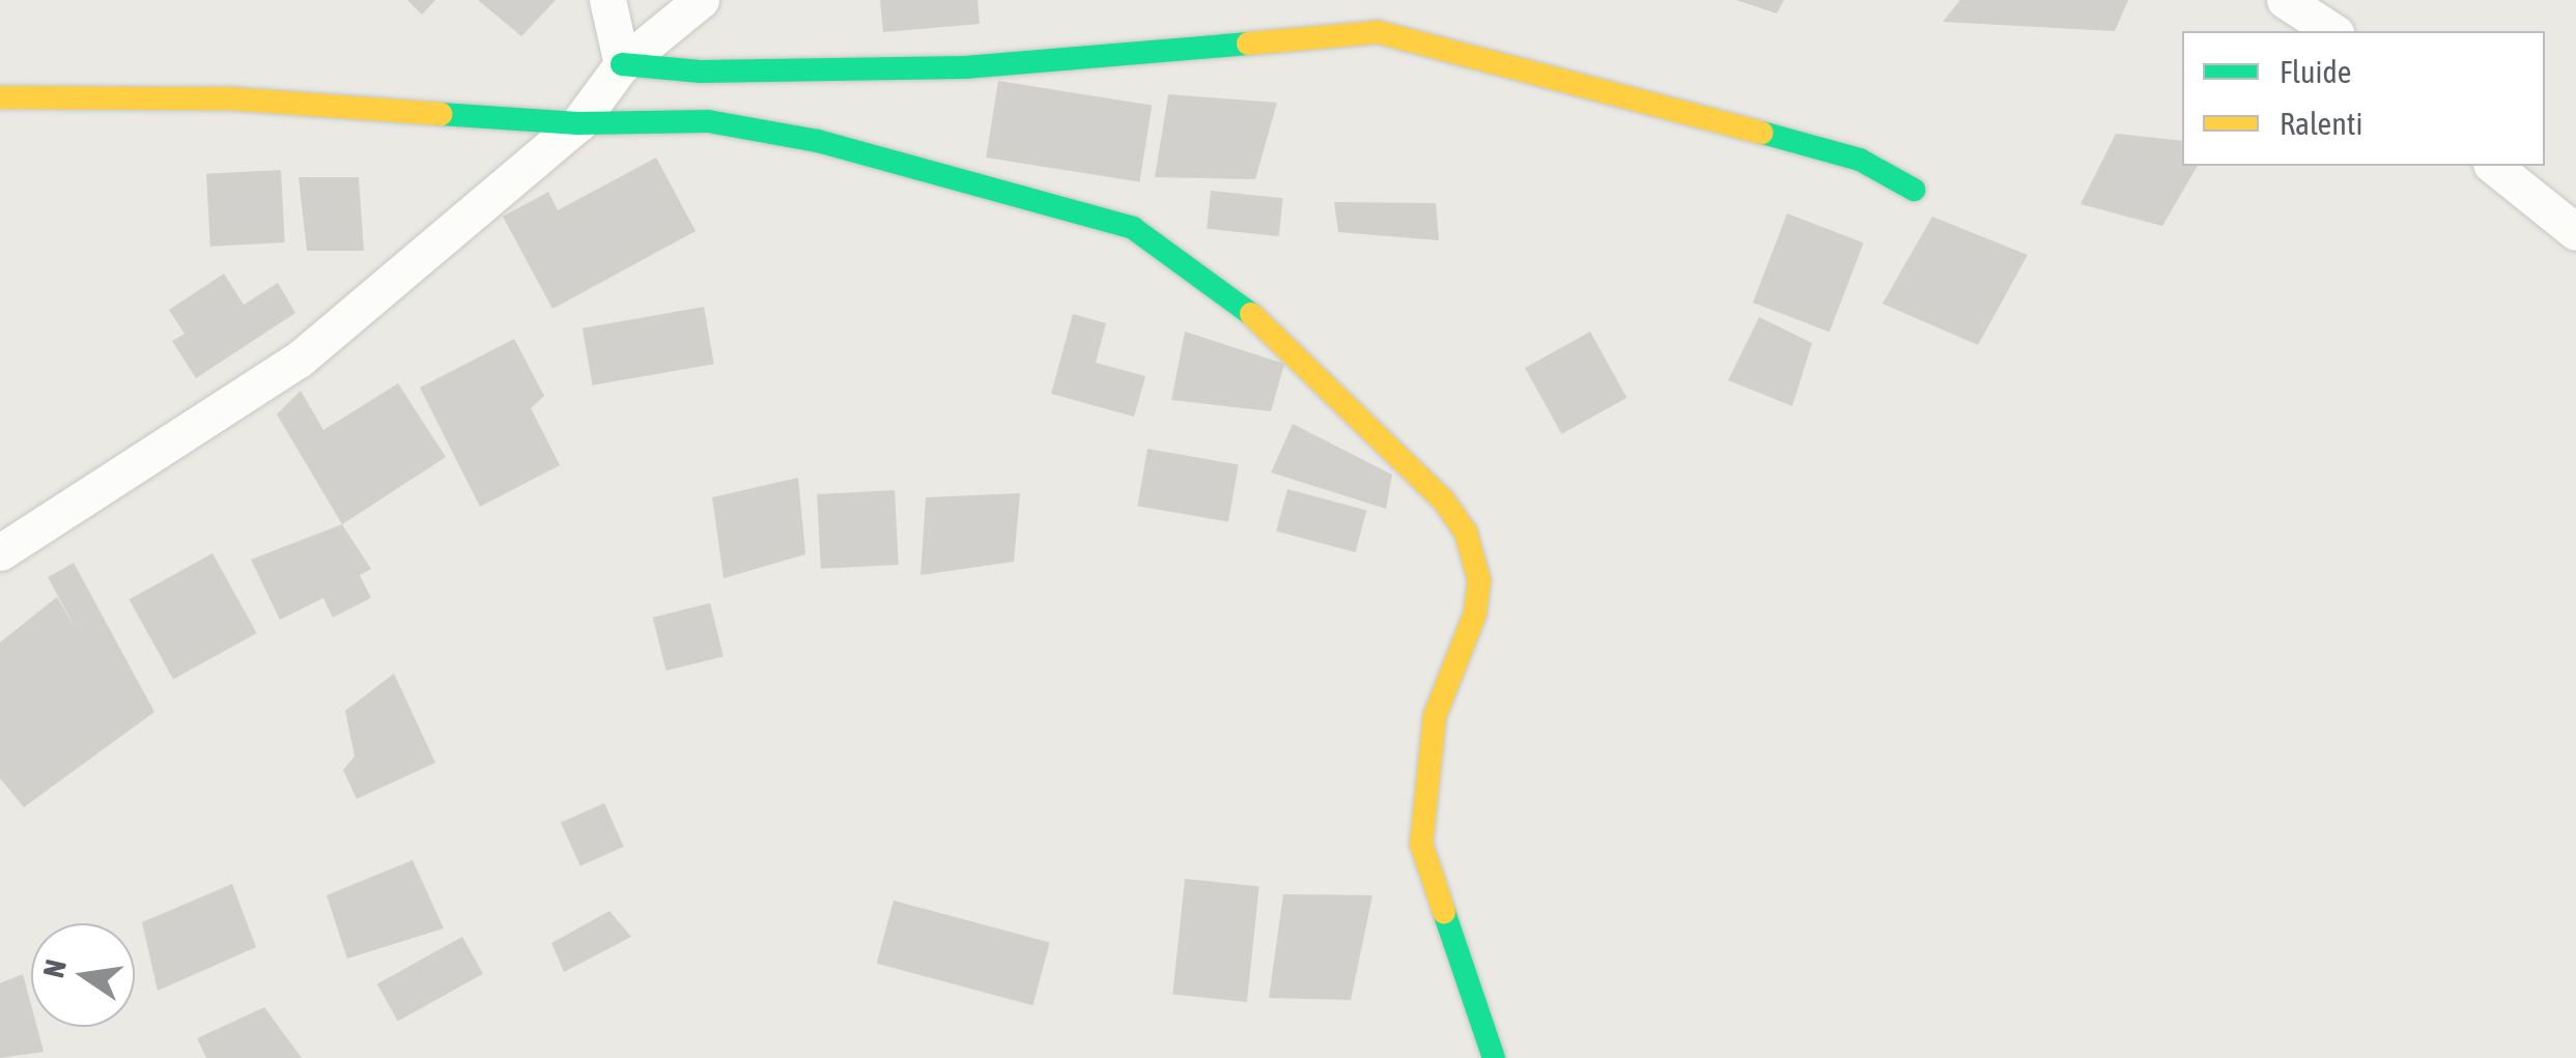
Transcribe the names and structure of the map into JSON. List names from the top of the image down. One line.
{"legend":["Fluide","Ralenti"],"north":"left"}
